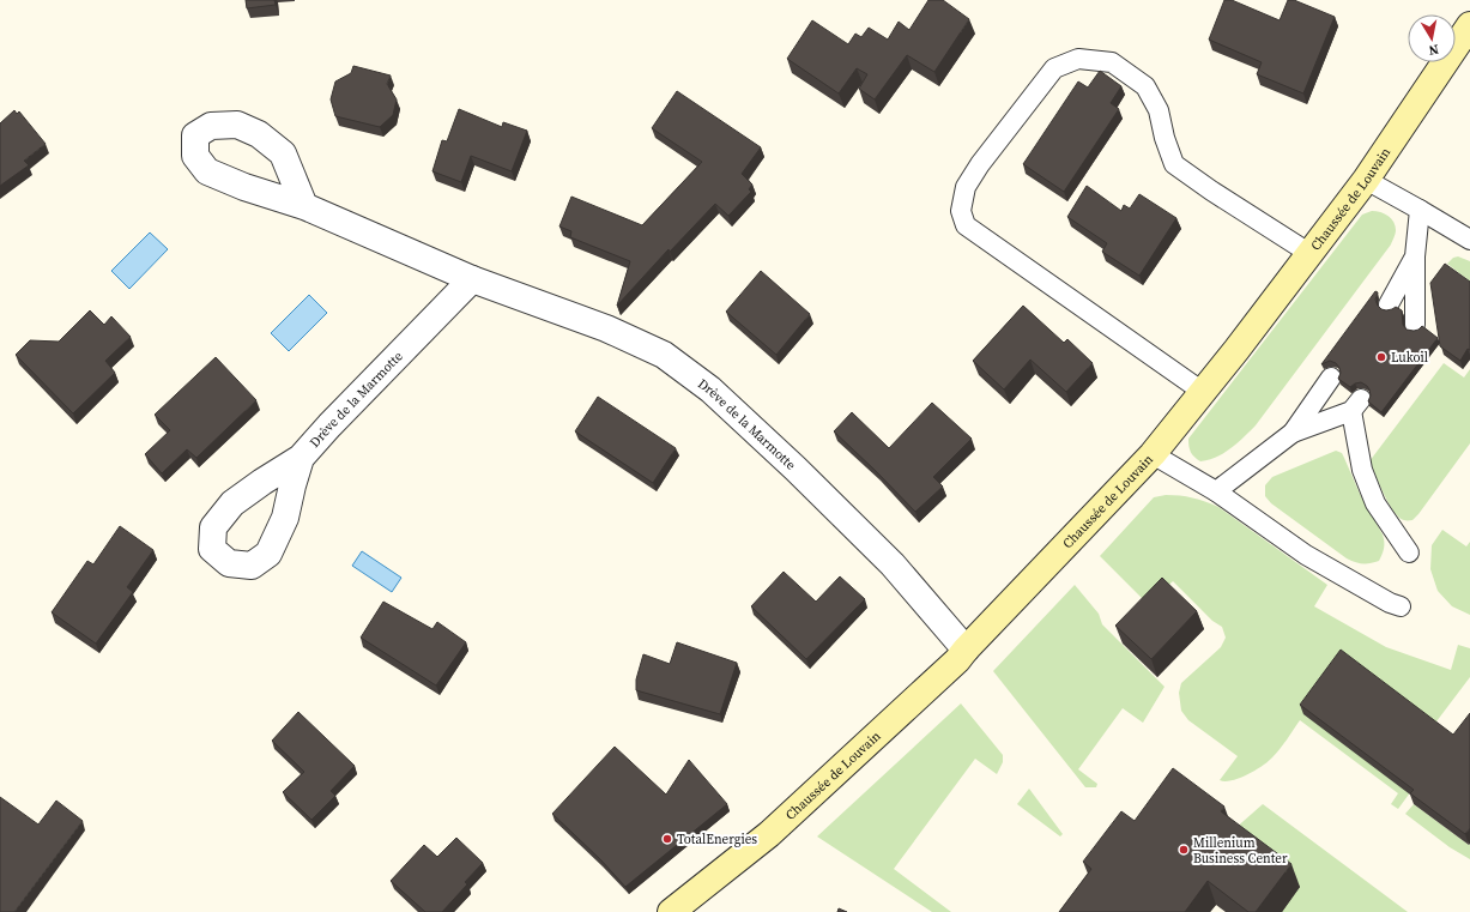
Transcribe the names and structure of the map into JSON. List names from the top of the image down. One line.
{"streets":{"main road":["Chaussée de Louvain"],"street":["Drève de la Marmotte"]},"crossings":[["Chaussée de Louvain","Drève de la Marmotte"]],"places":["Lukoil","TotalEnergies","Millenium Business Center"],"north":"bottom"}
